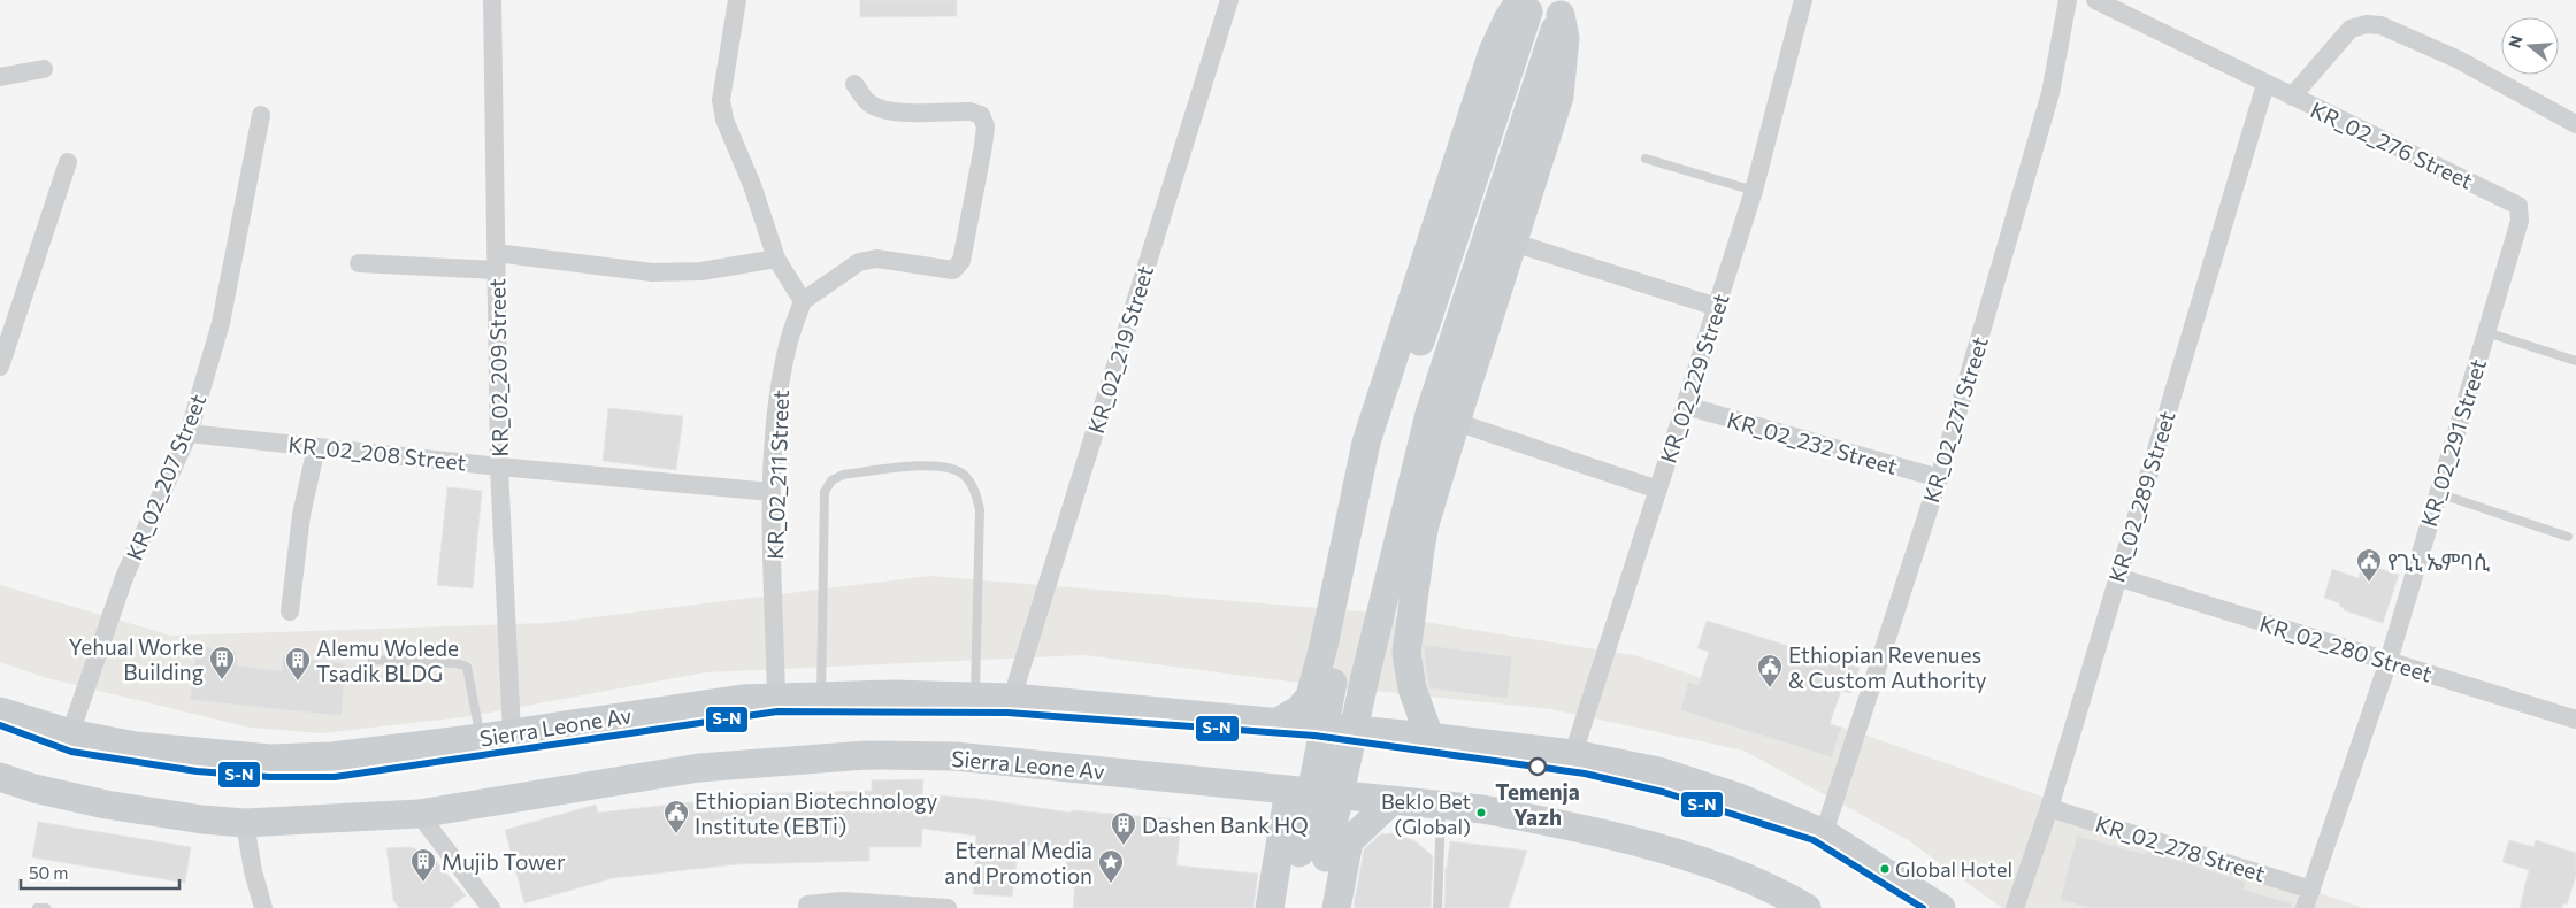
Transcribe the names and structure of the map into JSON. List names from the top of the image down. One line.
{"streets":{"main road":["Sierra Leone Av"],"street":["KR_02_276 Street","KR_02_219 Street","KR_02_209 Street","KR_02_229 Street","KR_02_271 Street","KR_02_232 Street","KR_02_291 Street","KR_02_208 Street","KR_02_211 Street","KR_02_207 Street","KR_02_289 Street","KR_02_280 Street","KR_02_278 Street"]},"crossings":[["KR_02_276 Street","KR_02_291 Street"],["KR_02_276 Street","KR_02_289 Street"],["KR_02_219 Street","Sierra Leone Av"],["KR_02_209 Street","KR_02_208 Street"],["KR_02_209 Street","Sierra Leone Av"],["KR_02_229 Street","KR_02_232 Street"],["KR_02_229 Street","Sierra Leone Av"],["KR_02_271 Street","KR_02_232 Street"],["KR_02_271 Street","Sierra Leone Av"],["KR_02_291 Street","KR_02_280 Street"],["KR_02_291 Street","KR_02_278 Street"],["KR_02_208 Street","KR_02_211 Street"],["KR_02_208 Street","KR_02_207 Street"],["KR_02_211 Street","Sierra Leone Av"],["KR_02_207 Street","Sierra Leone Av"],["KR_02_289 Street","KR_02_280 Street"],["KR_02_289 Street","KR_02_278 Street"]],"places":{"public building":["የጊኒ ኤምባሲ","Ethiopian Revenues & Custom Authority","Ethiopian Biotechnology Institute (EBTi)"],"building":["Yehual Worke Building","Alemu Wolede Tsadik BLDG","Dashen Bank HQ","Mujib Tower"],"other":["Temenja Yazh","Beklo Bet (Global)","Global Hotel"],"place":["Eternal Media and Promotion"]},"lines":["transit line S-N"],"scale_bar":"50 m","north":"left"}
